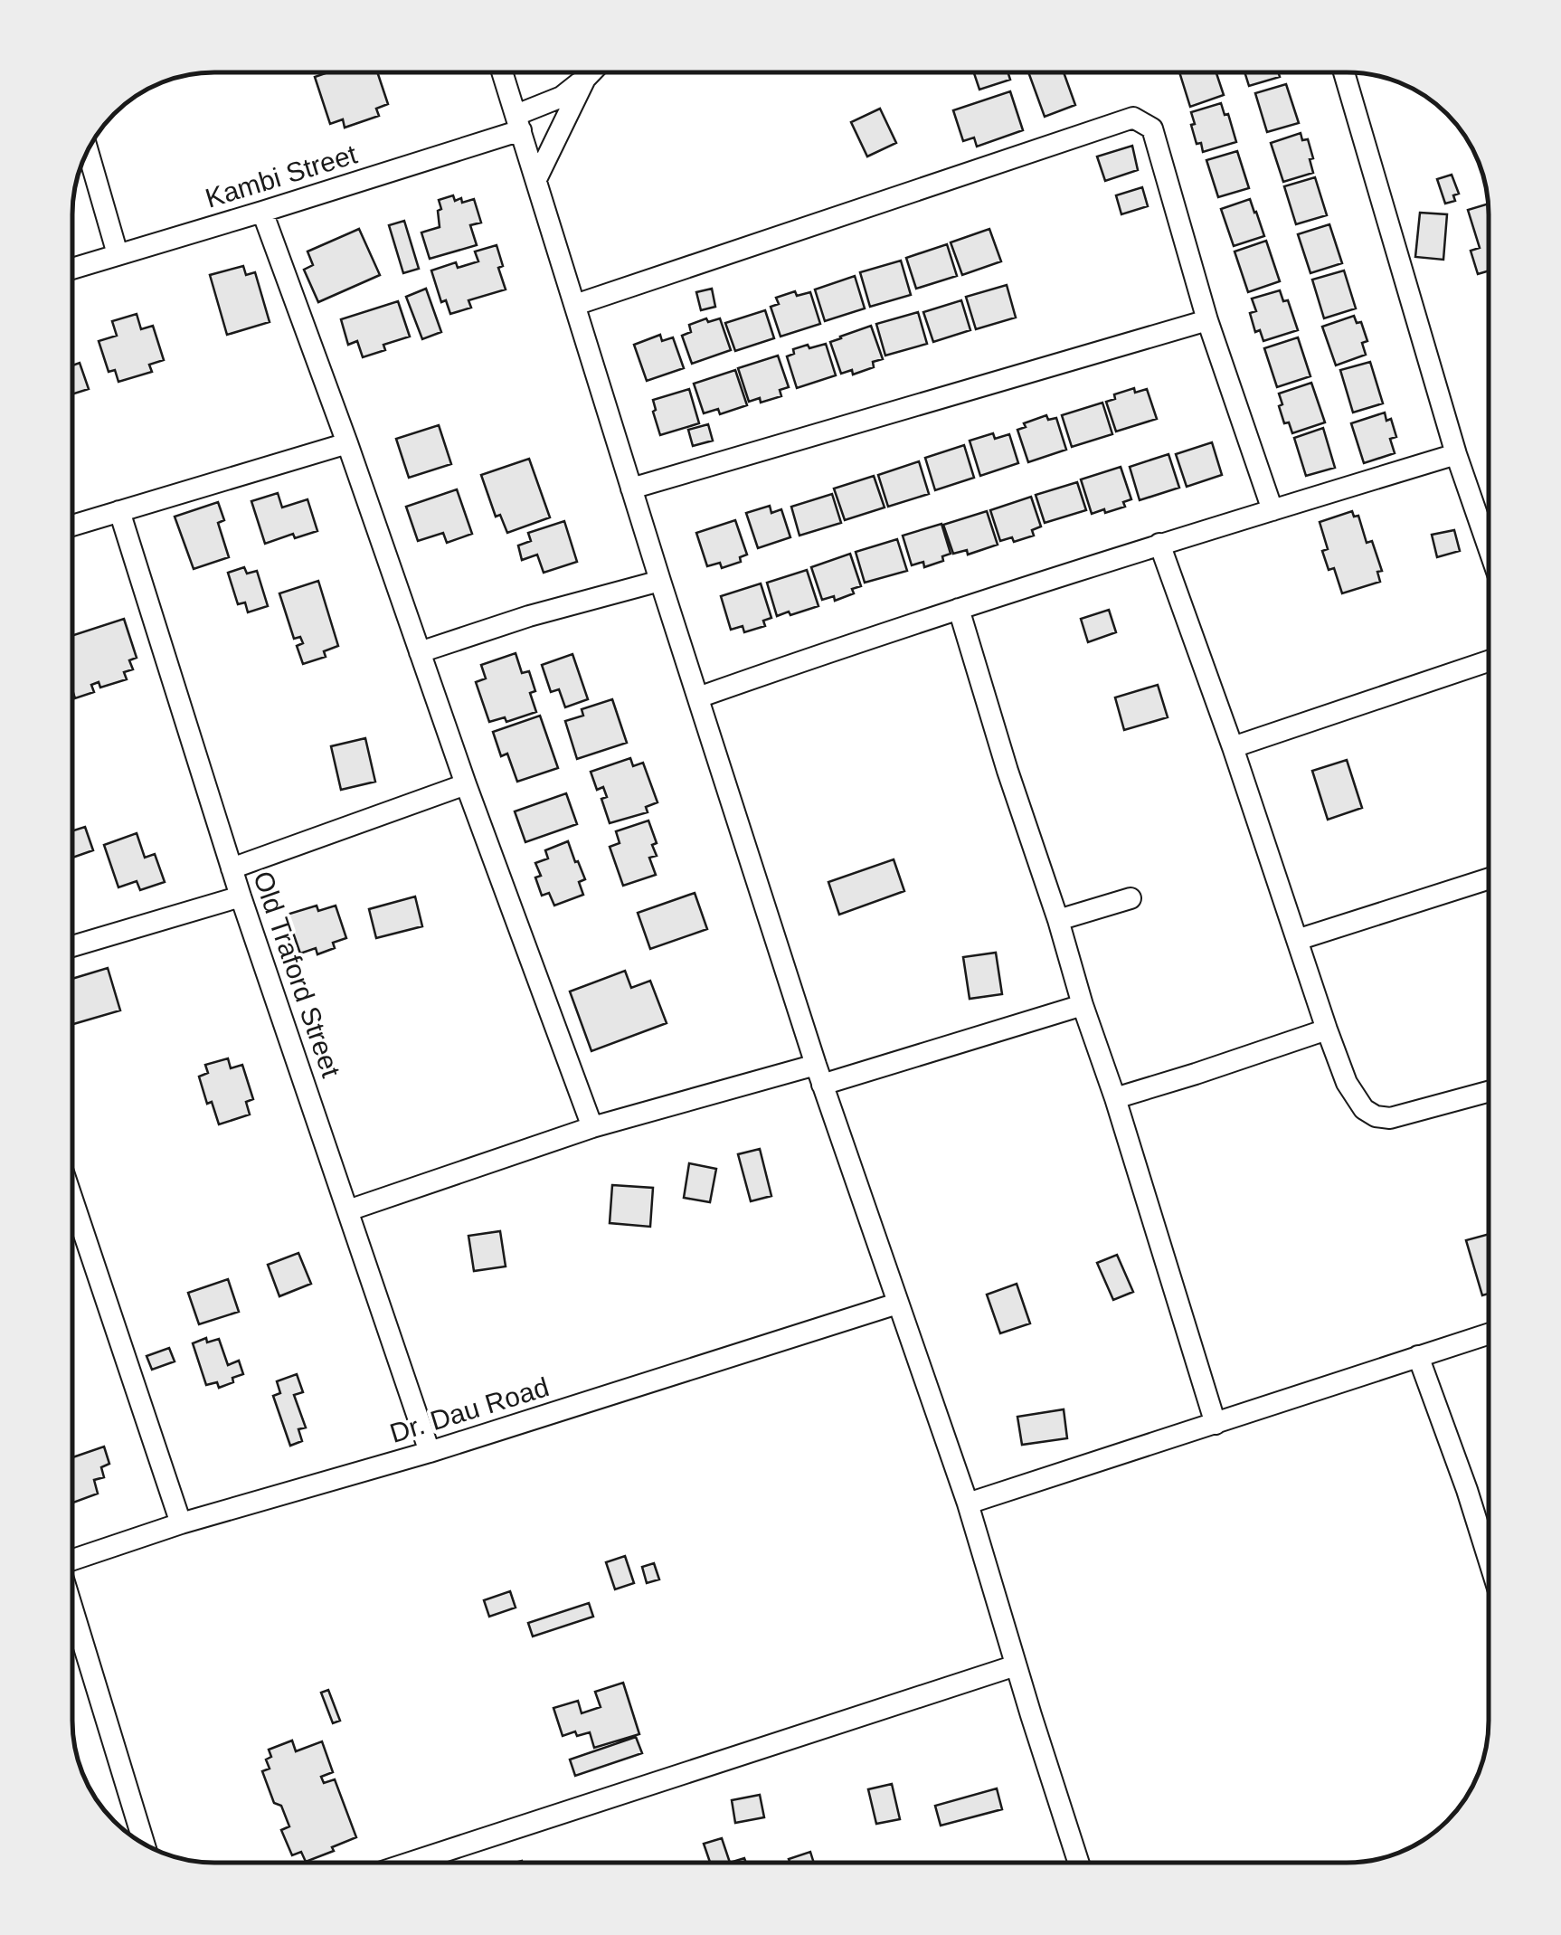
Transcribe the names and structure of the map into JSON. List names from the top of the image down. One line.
{"streets":{"street":["Kambi Street","Old Traford Street","Dr. Dau Road"]},"crossings":[["Old Traford Street","Dr. Dau Road"]]}
